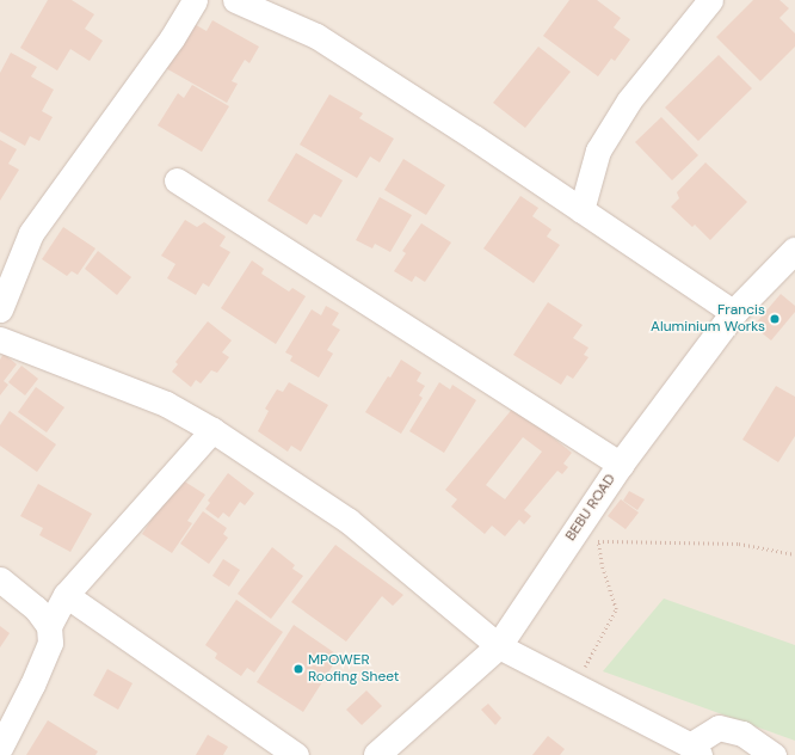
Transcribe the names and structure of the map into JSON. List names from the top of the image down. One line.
{"streets":{"street":["BEBU ROAD"]},"places":["Francis Aluminium Works","MPOWER Roofing Sheet"]}
